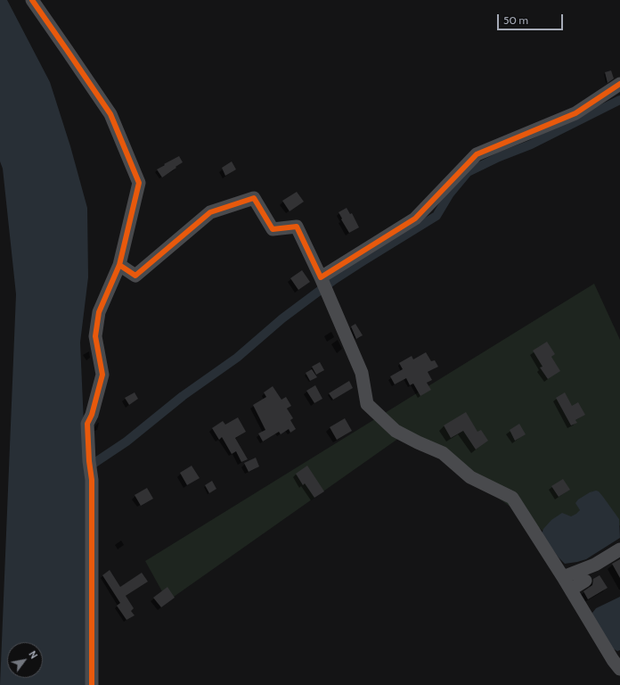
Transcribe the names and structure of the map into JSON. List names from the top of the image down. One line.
{"scale_bar":"50 m","north":"top right"}
